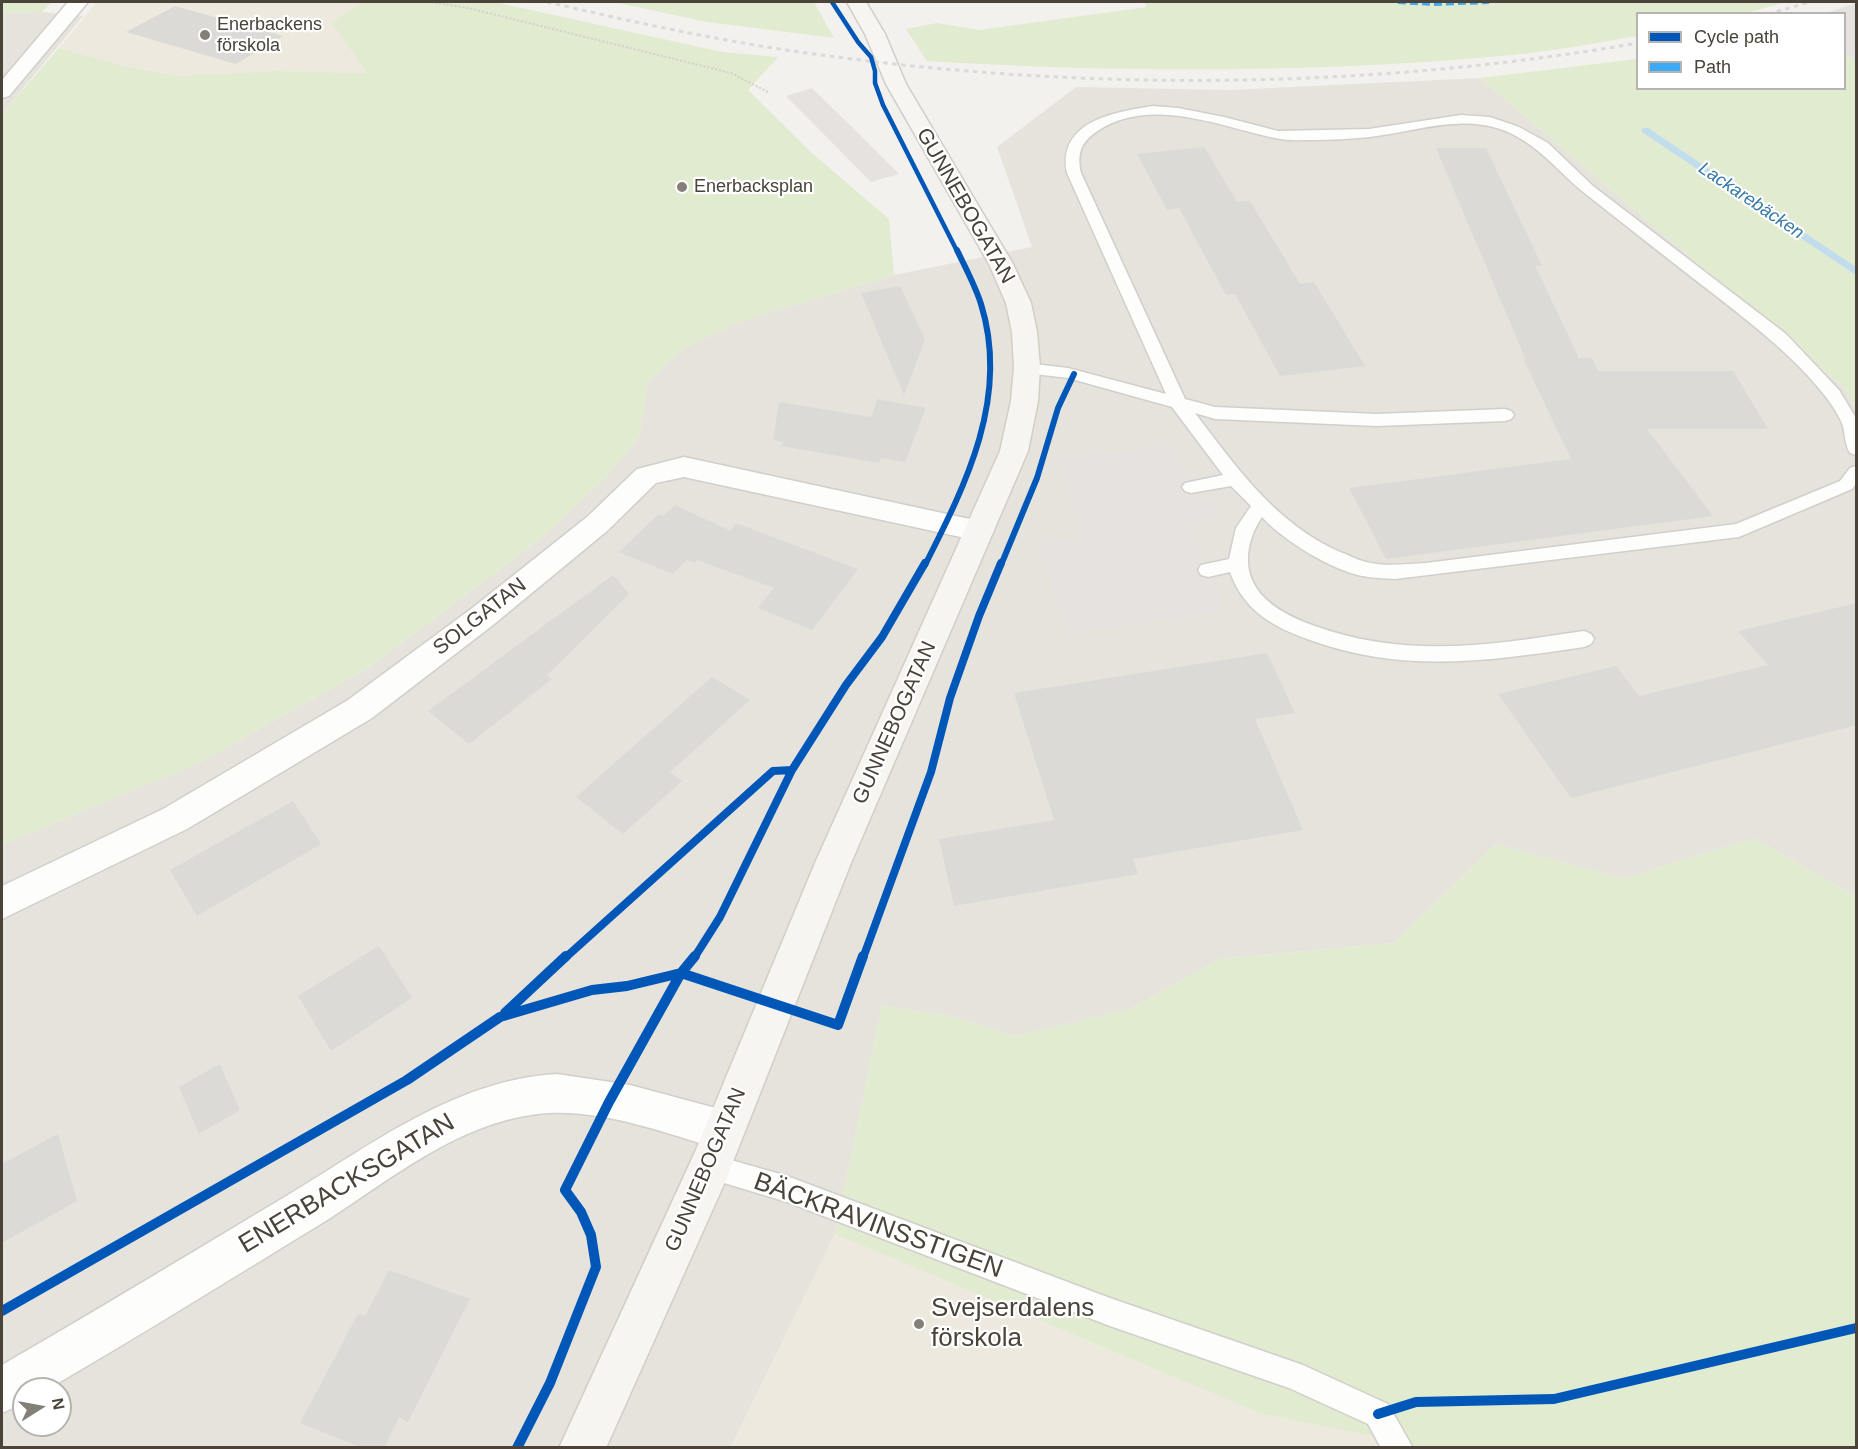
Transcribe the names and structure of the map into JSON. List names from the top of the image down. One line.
{"streets":{"street":["GUNNEBOGATAN","SOLGATAN","ENERBACKSGATAN"],"lane":["BÄCKRAVINSSTIGEN"]},"crossings":[["GUNNEBOGATAN","SOLGATAN"],["GUNNEBOGATAN","ENERBACKSGATAN"],["GUNNEBOGATAN","BÄCKRAVINSSTIGEN"],["ENERBACKSGATAN","BÄCKRAVINSSTIGEN"]],"water":["Lackarebäcken"],"places":["Enerbackens förskola","Enerbacksplan","Svejserdalens förskola"],"legend":["Cycle path","Path"],"north":"right"}
